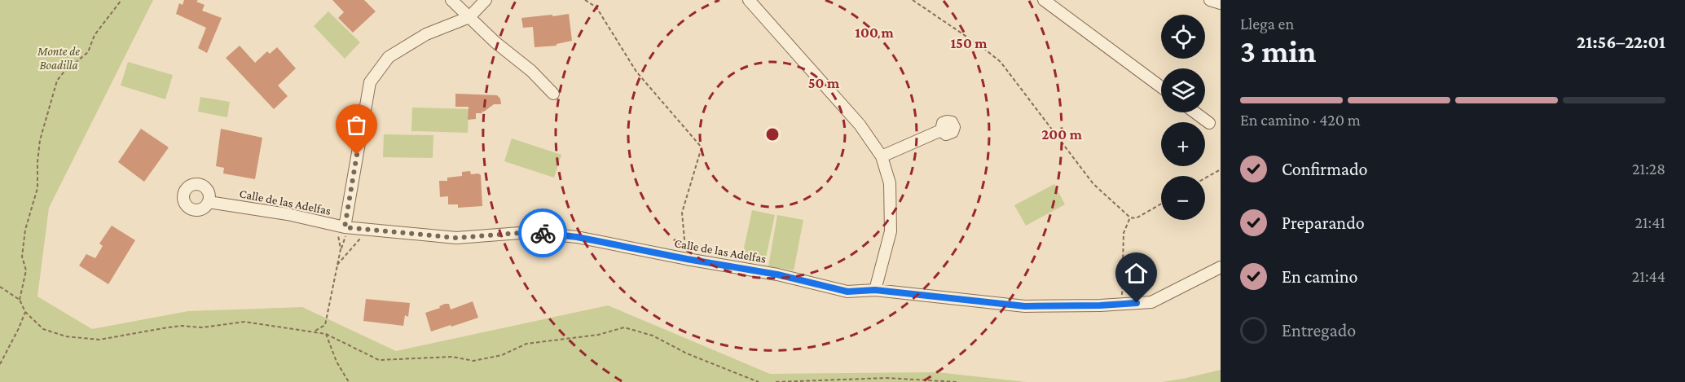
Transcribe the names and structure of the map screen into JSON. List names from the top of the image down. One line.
{"streets":{"street":["Calle de las Adelfas"]},"parks":["Monte de Boadilla"],"page":{"heading":["3 min","Llega en","21:56–22:01"],"map_buttons":["+","−"],"bar":"En camino · 420 m","list":[["Confirmado","21:28"],["Preparando","21:41"],["En camino","21:44"],"Entregado"]},"rings":["100 m","150 m","50 m","200 m"]}
